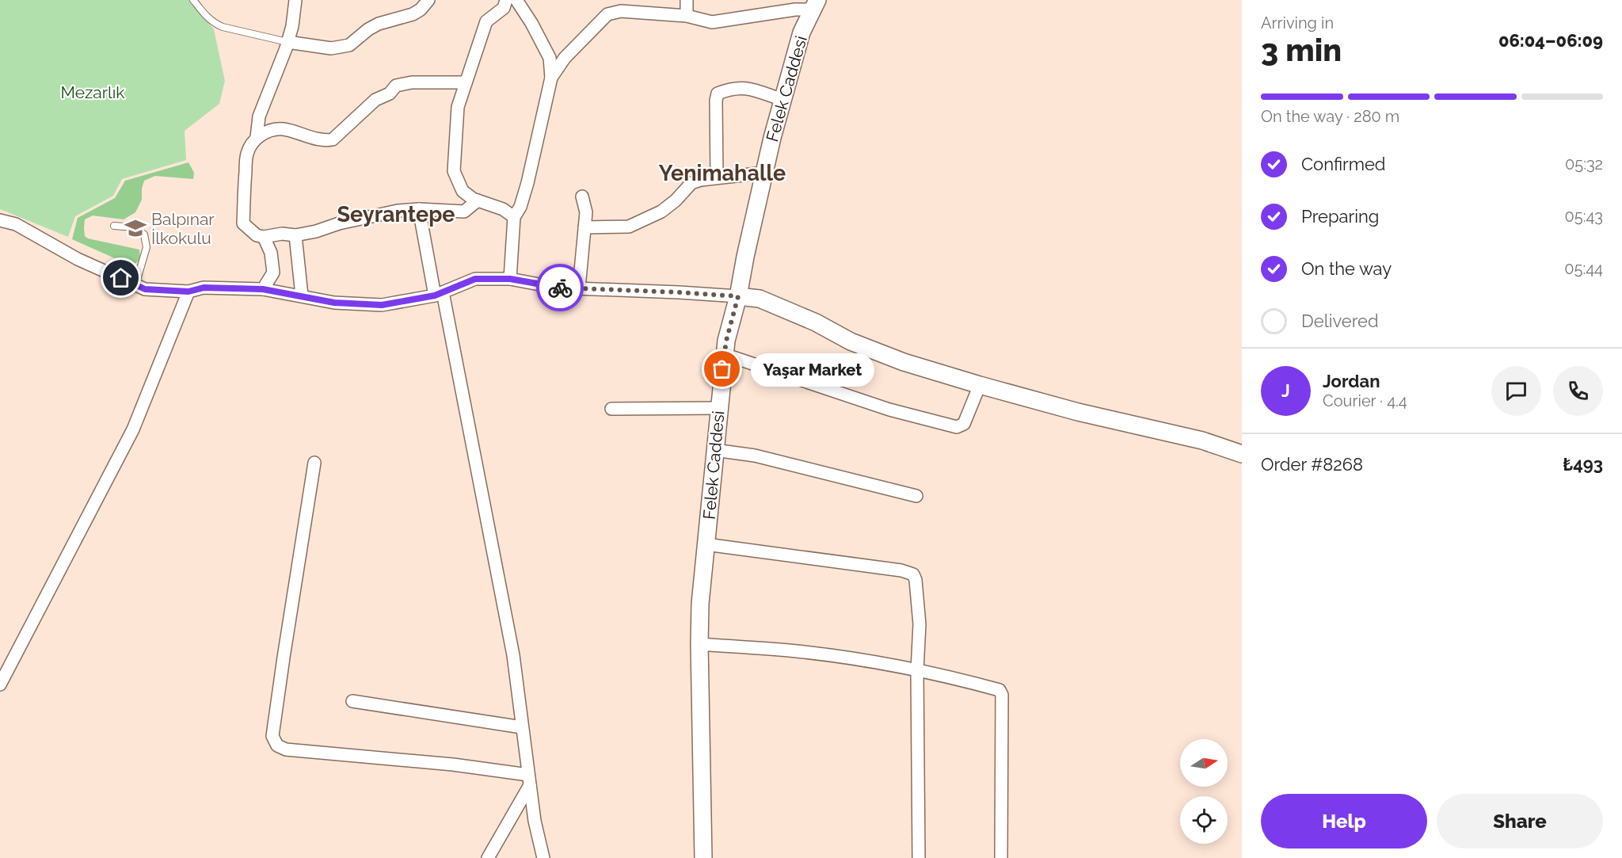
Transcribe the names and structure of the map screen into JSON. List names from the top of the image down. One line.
{"streets":{"street":["Felek Caddesi"]},"districts":["Yenimahalle","Seyrantepe"],"parks":["Mezarlık"],"places":{"school or university":["Balpınar İlkokulu"],"other":["Yaşar Market"]},"north":"right","page":{"heading":["3 min","Arriving in","06:04–06:09"],"panel":["Jordan","Courier · 4.4","Order #8268","₺493"],"bar":"On the way · 280 m","list":[["Confirmed","05:32"],["Preparing","05:43"],["On the way","05:44"],"Delivered"],"bubble":"Yaşar Market","round":"J","buttons":["Help","Share"]}}
